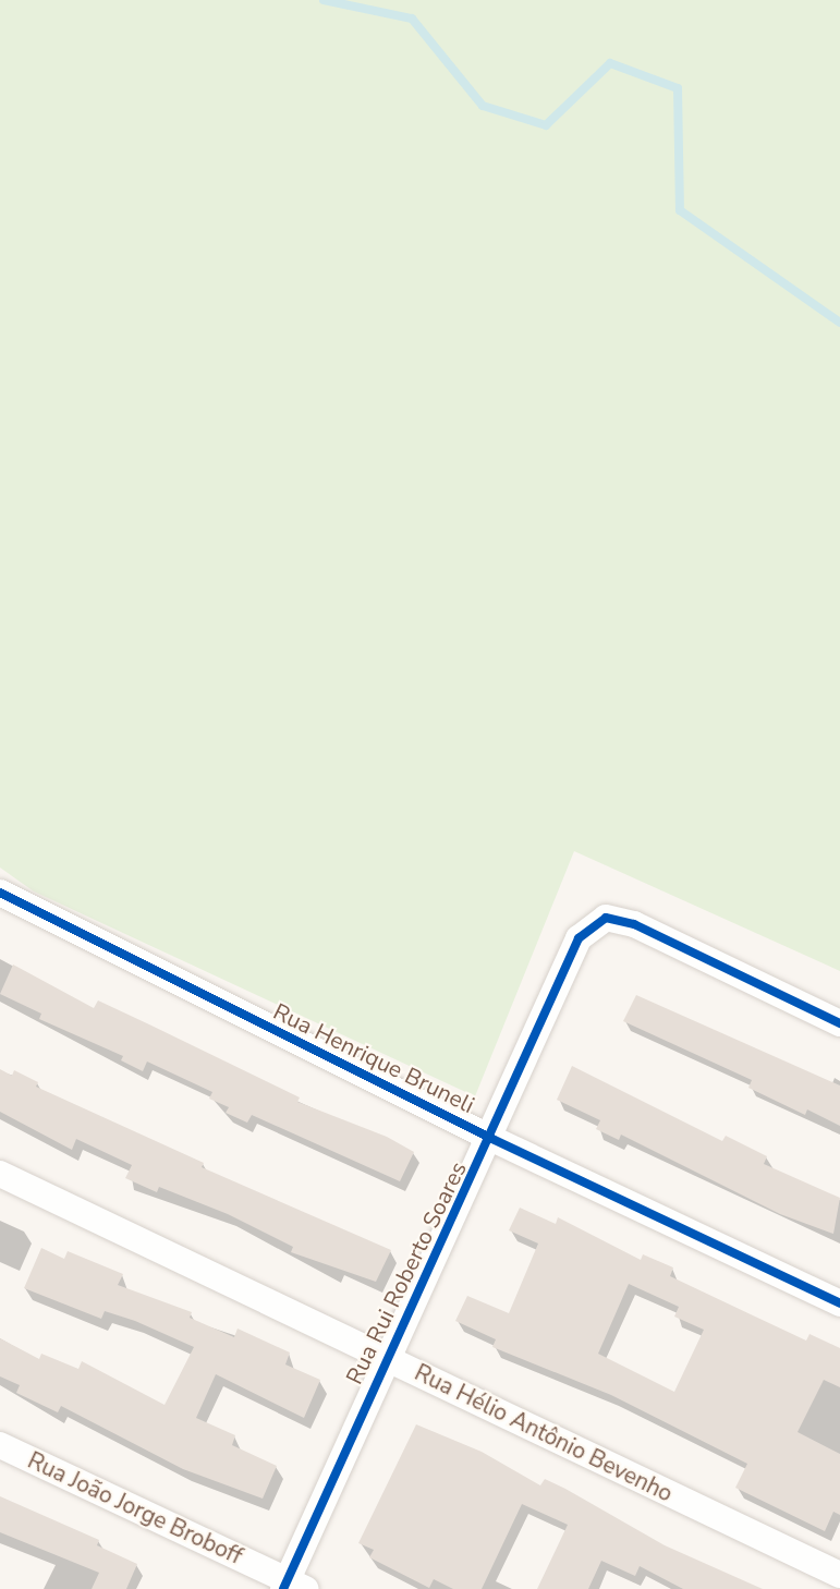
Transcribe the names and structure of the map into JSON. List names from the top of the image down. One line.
{"streets":{"street":["Rua Henrique Bruneli","Rua Rui Roberto Soares","Rua Hélio Antônio Bevenho","Rua João Jorge Broboff"]},"crossings":[["Rua Henrique Bruneli","Rua Rui Roberto Soares"],["Rua Rui Roberto Soares","Rua Hélio Antônio Bevenho"],["Rua Rui Roberto Soares","Rua João Jorge Broboff"]]}
